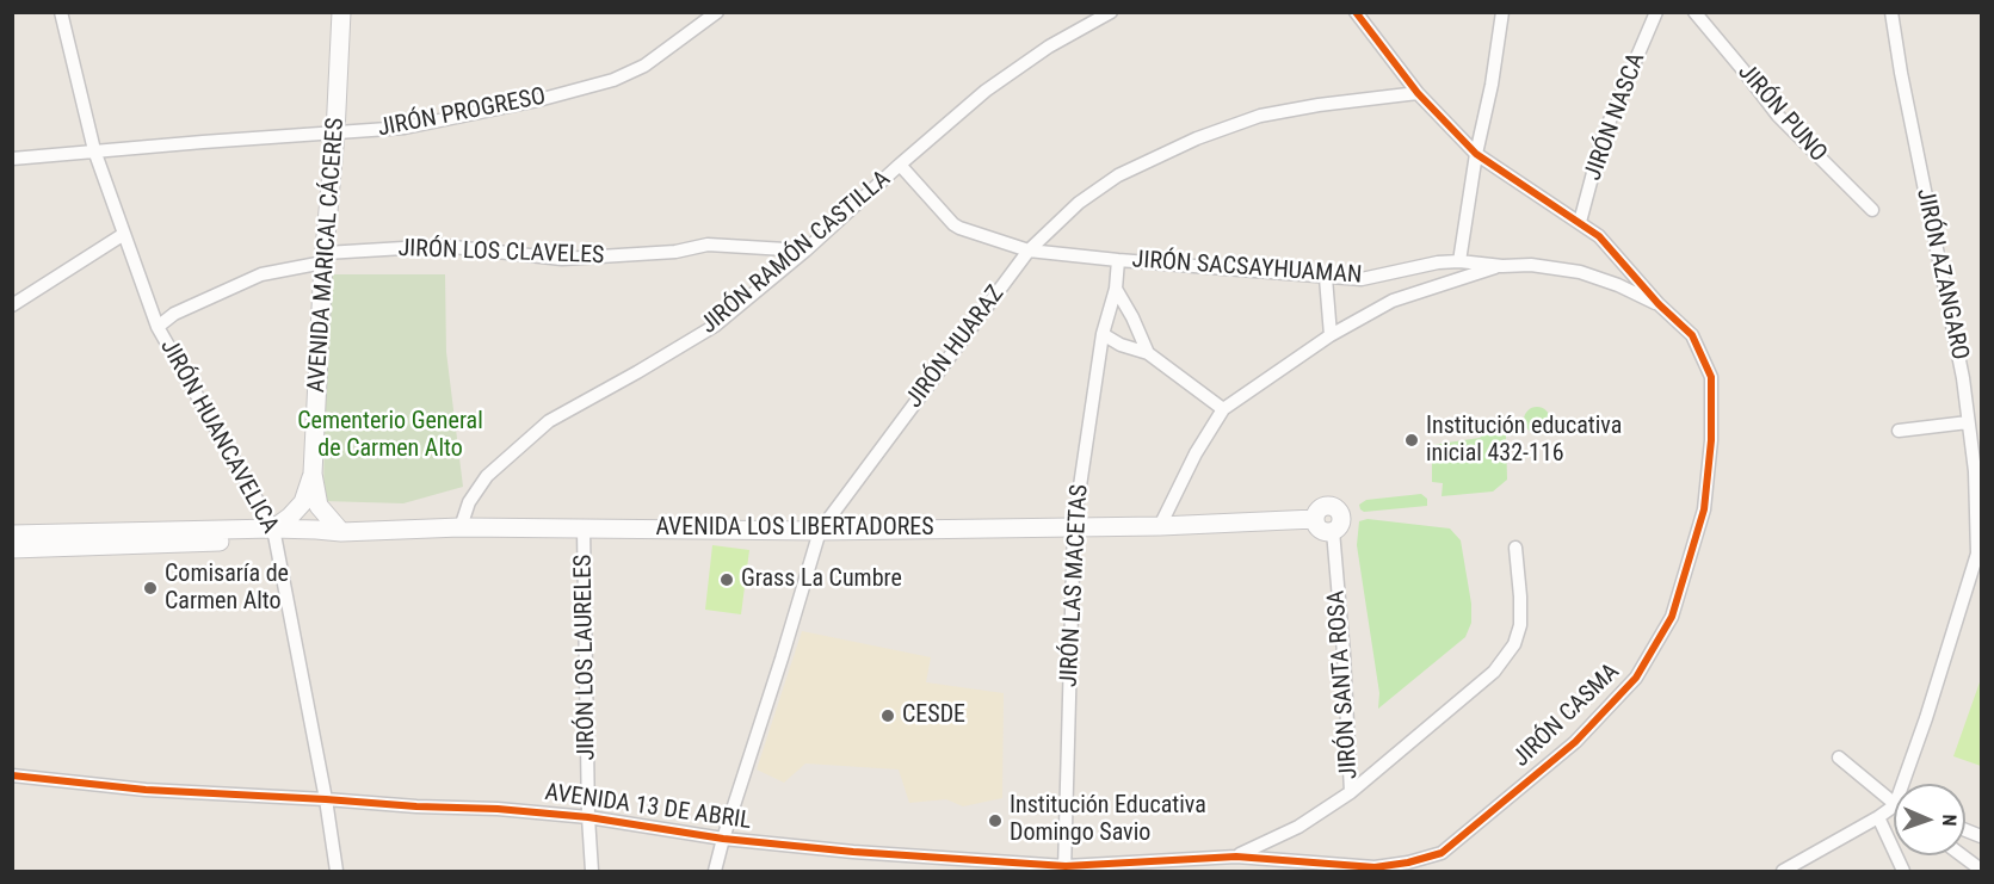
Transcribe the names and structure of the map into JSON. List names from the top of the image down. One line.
{"streets":{"street":["JIRÓN PROGRESO","JIRÓN PUNO","JIRÓN NASCA","JIRÓN LOS CLAVELES","JIRÓN RAMÓN CASTILLA","AVENIDA MARICAL CÁCERES","JIRÓN SACSAYHUAMAN","JIRÓN AZANGARO","JIRÓN HUARAZ","JIRÓN HUANCAVELICA","AVENIDA LOS LIBERTADORES","JIRÓN LAS MACETAS","JIRÓN LOS LAURELES","JIRÓN SANTA ROSA","JIRÓN CASMA","AVENIDA 13 DE ABRIL"]},"crossings":[["JIRÓN PROGRESO","AVENIDA MARICAL CÁCERES"],["JIRÓN PROGRESO","JIRÓN HUANCAVELICA"],["JIRÓN NASCA","JIRÓN CASMA"],["JIRÓN LOS CLAVELES","JIRÓN RAMÓN CASTILLA"],["JIRÓN LOS CLAVELES","AVENIDA MARICAL CÁCERES"],["JIRÓN LOS CLAVELES","JIRÓN HUANCAVELICA"],["JIRÓN RAMÓN CASTILLA","JIRÓN SACSAYHUAMAN"],["JIRÓN RAMÓN CASTILLA","AVENIDA LOS LIBERTADORES"],["AVENIDA MARICAL CÁCERES","AVENIDA LOS LIBERTADORES"],["JIRÓN SACSAYHUAMAN","JIRÓN HUARAZ"],["JIRÓN SACSAYHUAMAN","JIRÓN LAS MACETAS"],["JIRÓN SACSAYHUAMAN","JIRÓN CASMA"],["JIRÓN HUARAZ","AVENIDA LOS LIBERTADORES"],["JIRÓN HUARAZ","JIRÓN CASMA"],["JIRÓN HUARAZ","AVENIDA 13 DE ABRIL"],["JIRÓN HUANCAVELICA","AVENIDA LOS LIBERTADORES"],["JIRÓN HUANCAVELICA","AVENIDA 13 DE ABRIL"],["AVENIDA LOS LIBERTADORES","JIRÓN LAS MACETAS"],["AVENIDA LOS LIBERTADORES","JIRÓN LOS LAURELES"],["AVENIDA LOS LIBERTADORES","JIRÓN SANTA ROSA"],["JIRÓN LAS MACETAS","AVENIDA 13 DE ABRIL"],["JIRÓN LOS LAURELES","AVENIDA 13 DE ABRIL"],["JIRÓN SANTA ROSA","JIRÓN CASMA"],["JIRÓN SANTA ROSA","AVENIDA 13 DE ABRIL"],["JIRÓN CASMA","AVENIDA 13 DE ABRIL"]],"parks":["Cementerio General de Carmen Alto"],"places":["Institución educativa inicial 432-116","Grass La Cumbre","Comisaría de Carmen Alto","CESDE","Institución Educativa Domingo Savio"],"north":"right"}
